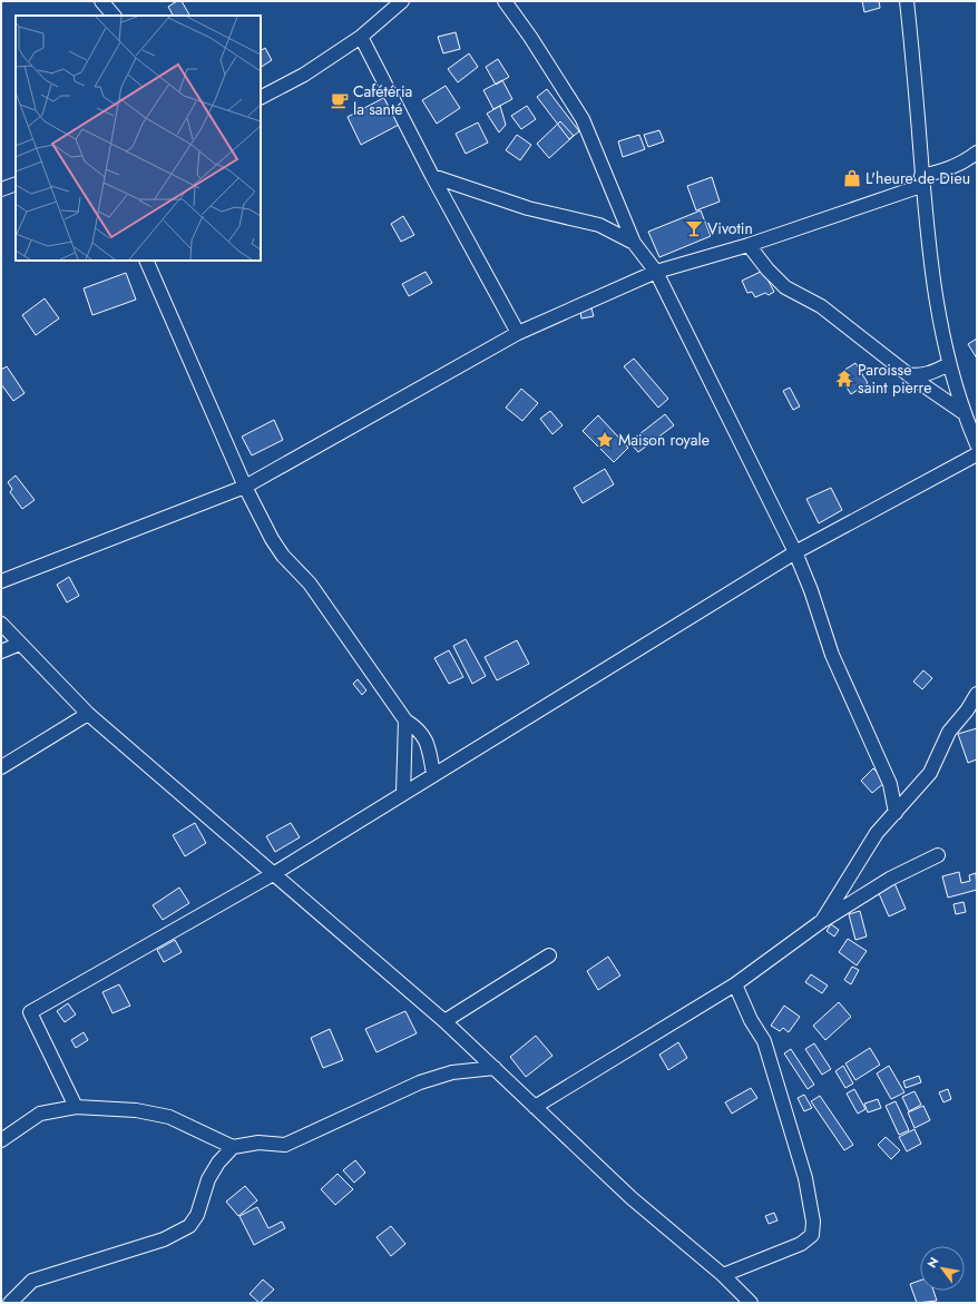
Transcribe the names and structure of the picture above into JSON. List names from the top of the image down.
{
  "places": {
    "cafe": ["Cafétéria la santé"],
    "shop": ["L'heure de Dieu"],
    "bar": ["Vivotin"],
    "temple": ["Paroisse saint pierre"],
    "place": ["Maison royale"]
  },
  "north": "top left"
}
